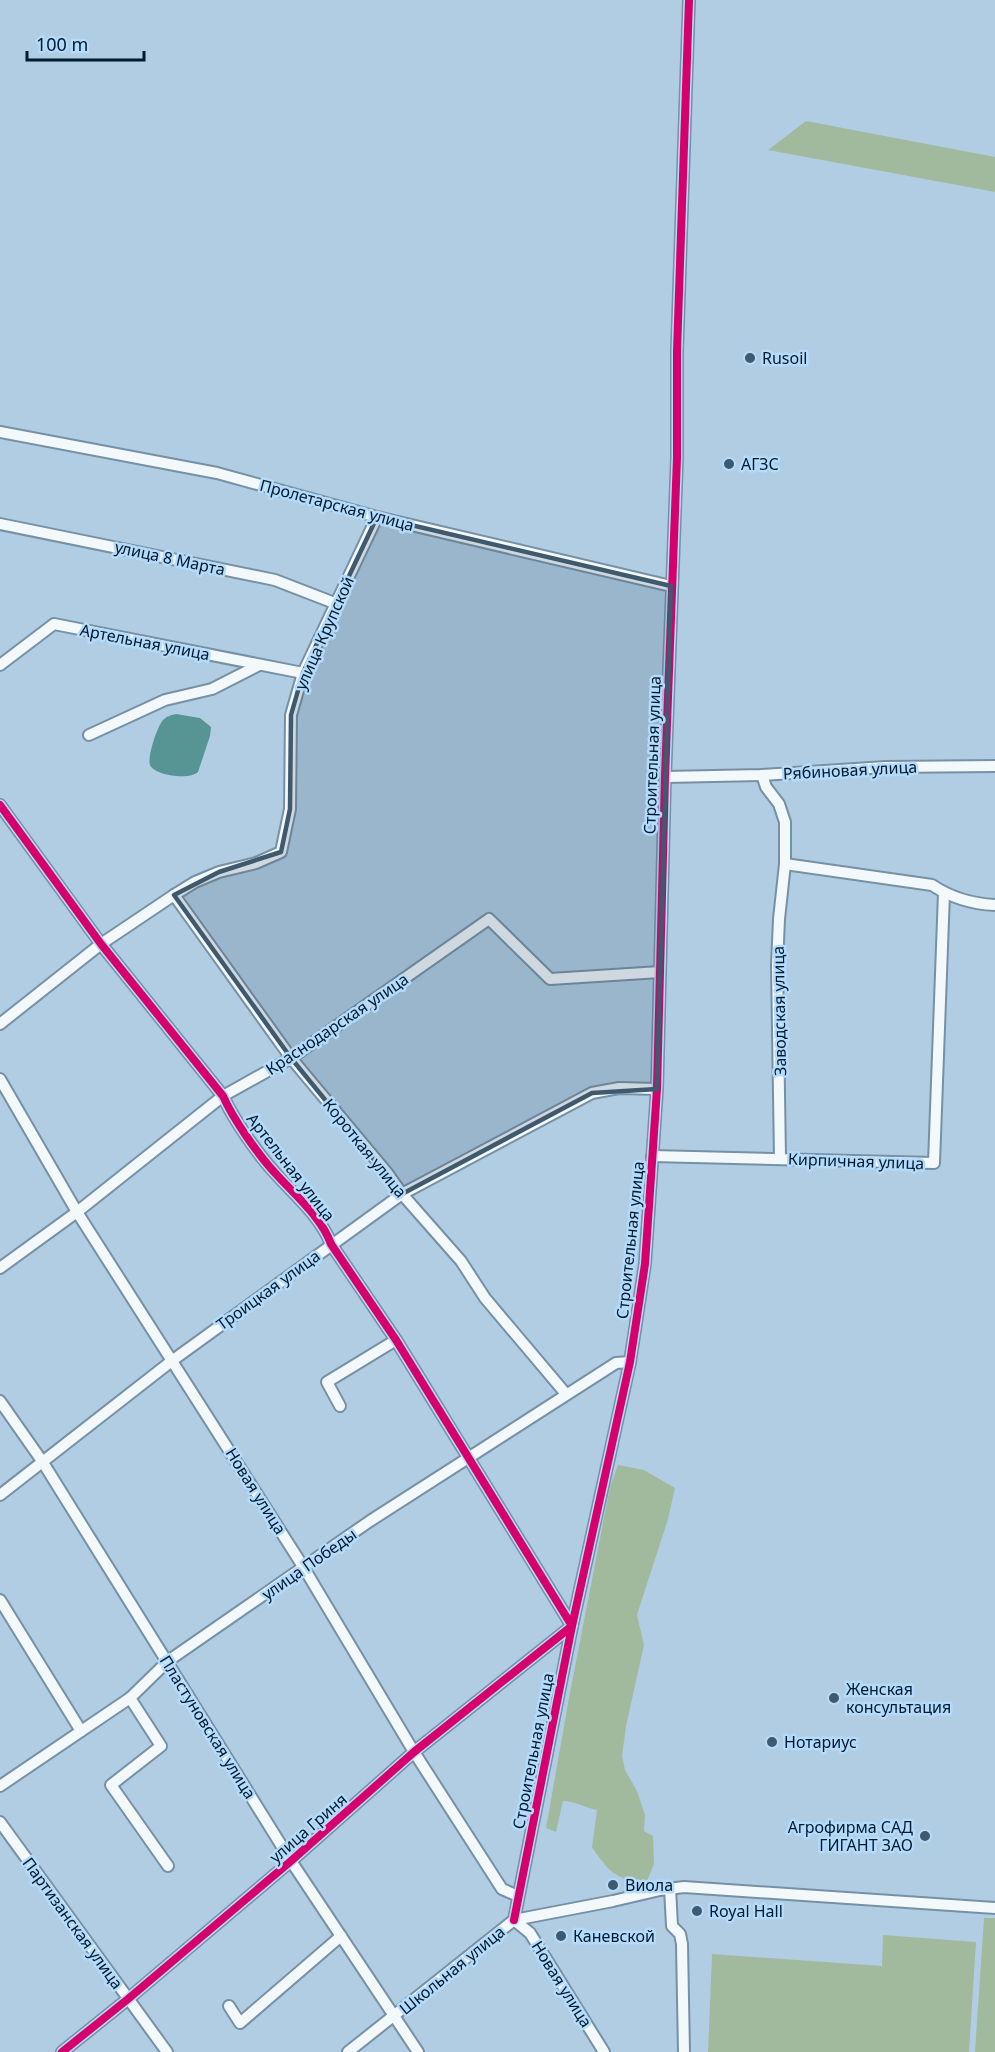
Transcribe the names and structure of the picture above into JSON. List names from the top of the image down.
{
  "streets": {
    "street": [
      "Пролетарская улица",
      "улица 8 Марта",
      "улица Крупской",
      "Артельная улица",
      "Строительная улица",
      "Рябиновая улица",
      "Заводская улица",
      "Краснодарская улица",
      "Короткая улица",
      "Кирпичная улица",
      "Троицкая улица",
      "Новая улица",
      "улица Победы",
      "Пластуновская улица",
      "улица Гриня",
      "Партизанская улица",
      "Школьная улица"
    ]
  },
  "crossings": [
    ["Пролетарская улица", "улица Крупской"],
    ["Пролетарская улица", "Строительная улица"],
    ["улица 8 Марта", "улица Крупской"],
    ["улица Крупской", "Артельная улица"],
    ["улица Крупской", "Короткая улица"],
    ["Артельная улица", "Строительная улица"],
    ["Артельная улица", "Краснодарская улица"],
    ["Артельная улица", "Троицкая улица"],
    ["Артельная улица", "улица Победы"],
    ["Артельная улица", "улица Гриня"],
    ["Строительная улица", "Рябиновая улица"],
    ["Строительная улица", "Краснодарская улица"],
    ["Строительная улица", "Кирпичная улица"],
    ["Строительная улица", "Троицкая улица"],
    ["Строительная улица", "Новая улица"],
    ["Строительная улица", "улица Победы"],
    ["Строительная улица", "улица Гриня"],
    ["Строительная улица", "Школьная улица"],
    ["Рябиновая улица", "Заводская улица"],
    ["Заводская улица", "Кирпичная улица"],
    ["Краснодарская улица", "Короткая улица"],
    ["Краснодарская улица", "Новая улица"],
    ["Короткая улица", "Троицкая улица"],
    ["Короткая улица", "улица Победы"],
    ["Троицкая улица", "Новая улица"],
    ["Троицкая улица", "Пластуновская улица"],
    ["Новая улица", "улица Победы"],
    ["Новая улица", "улица Гриня"],
    ["Новая улица", "Школьная улица"],
    ["улица Победы", "Пластуновская улица"],
    ["Пластуновская улица", "улица Гриня"],
    ["Пластуновская улица", "Школьная улица"],
    ["улица Гриня", "Партизанская улица"]
  ],
  "places": [
    "Rusoil",
    "АГЗС",
    "Женская консультация",
    "Нотариус",
    "Агрофирма САД ГИГАНТ ЗАО",
    "Виола",
    "Royal Hall",
    "Каневской"
  ],
  "scale_bar": "100 m"
}
